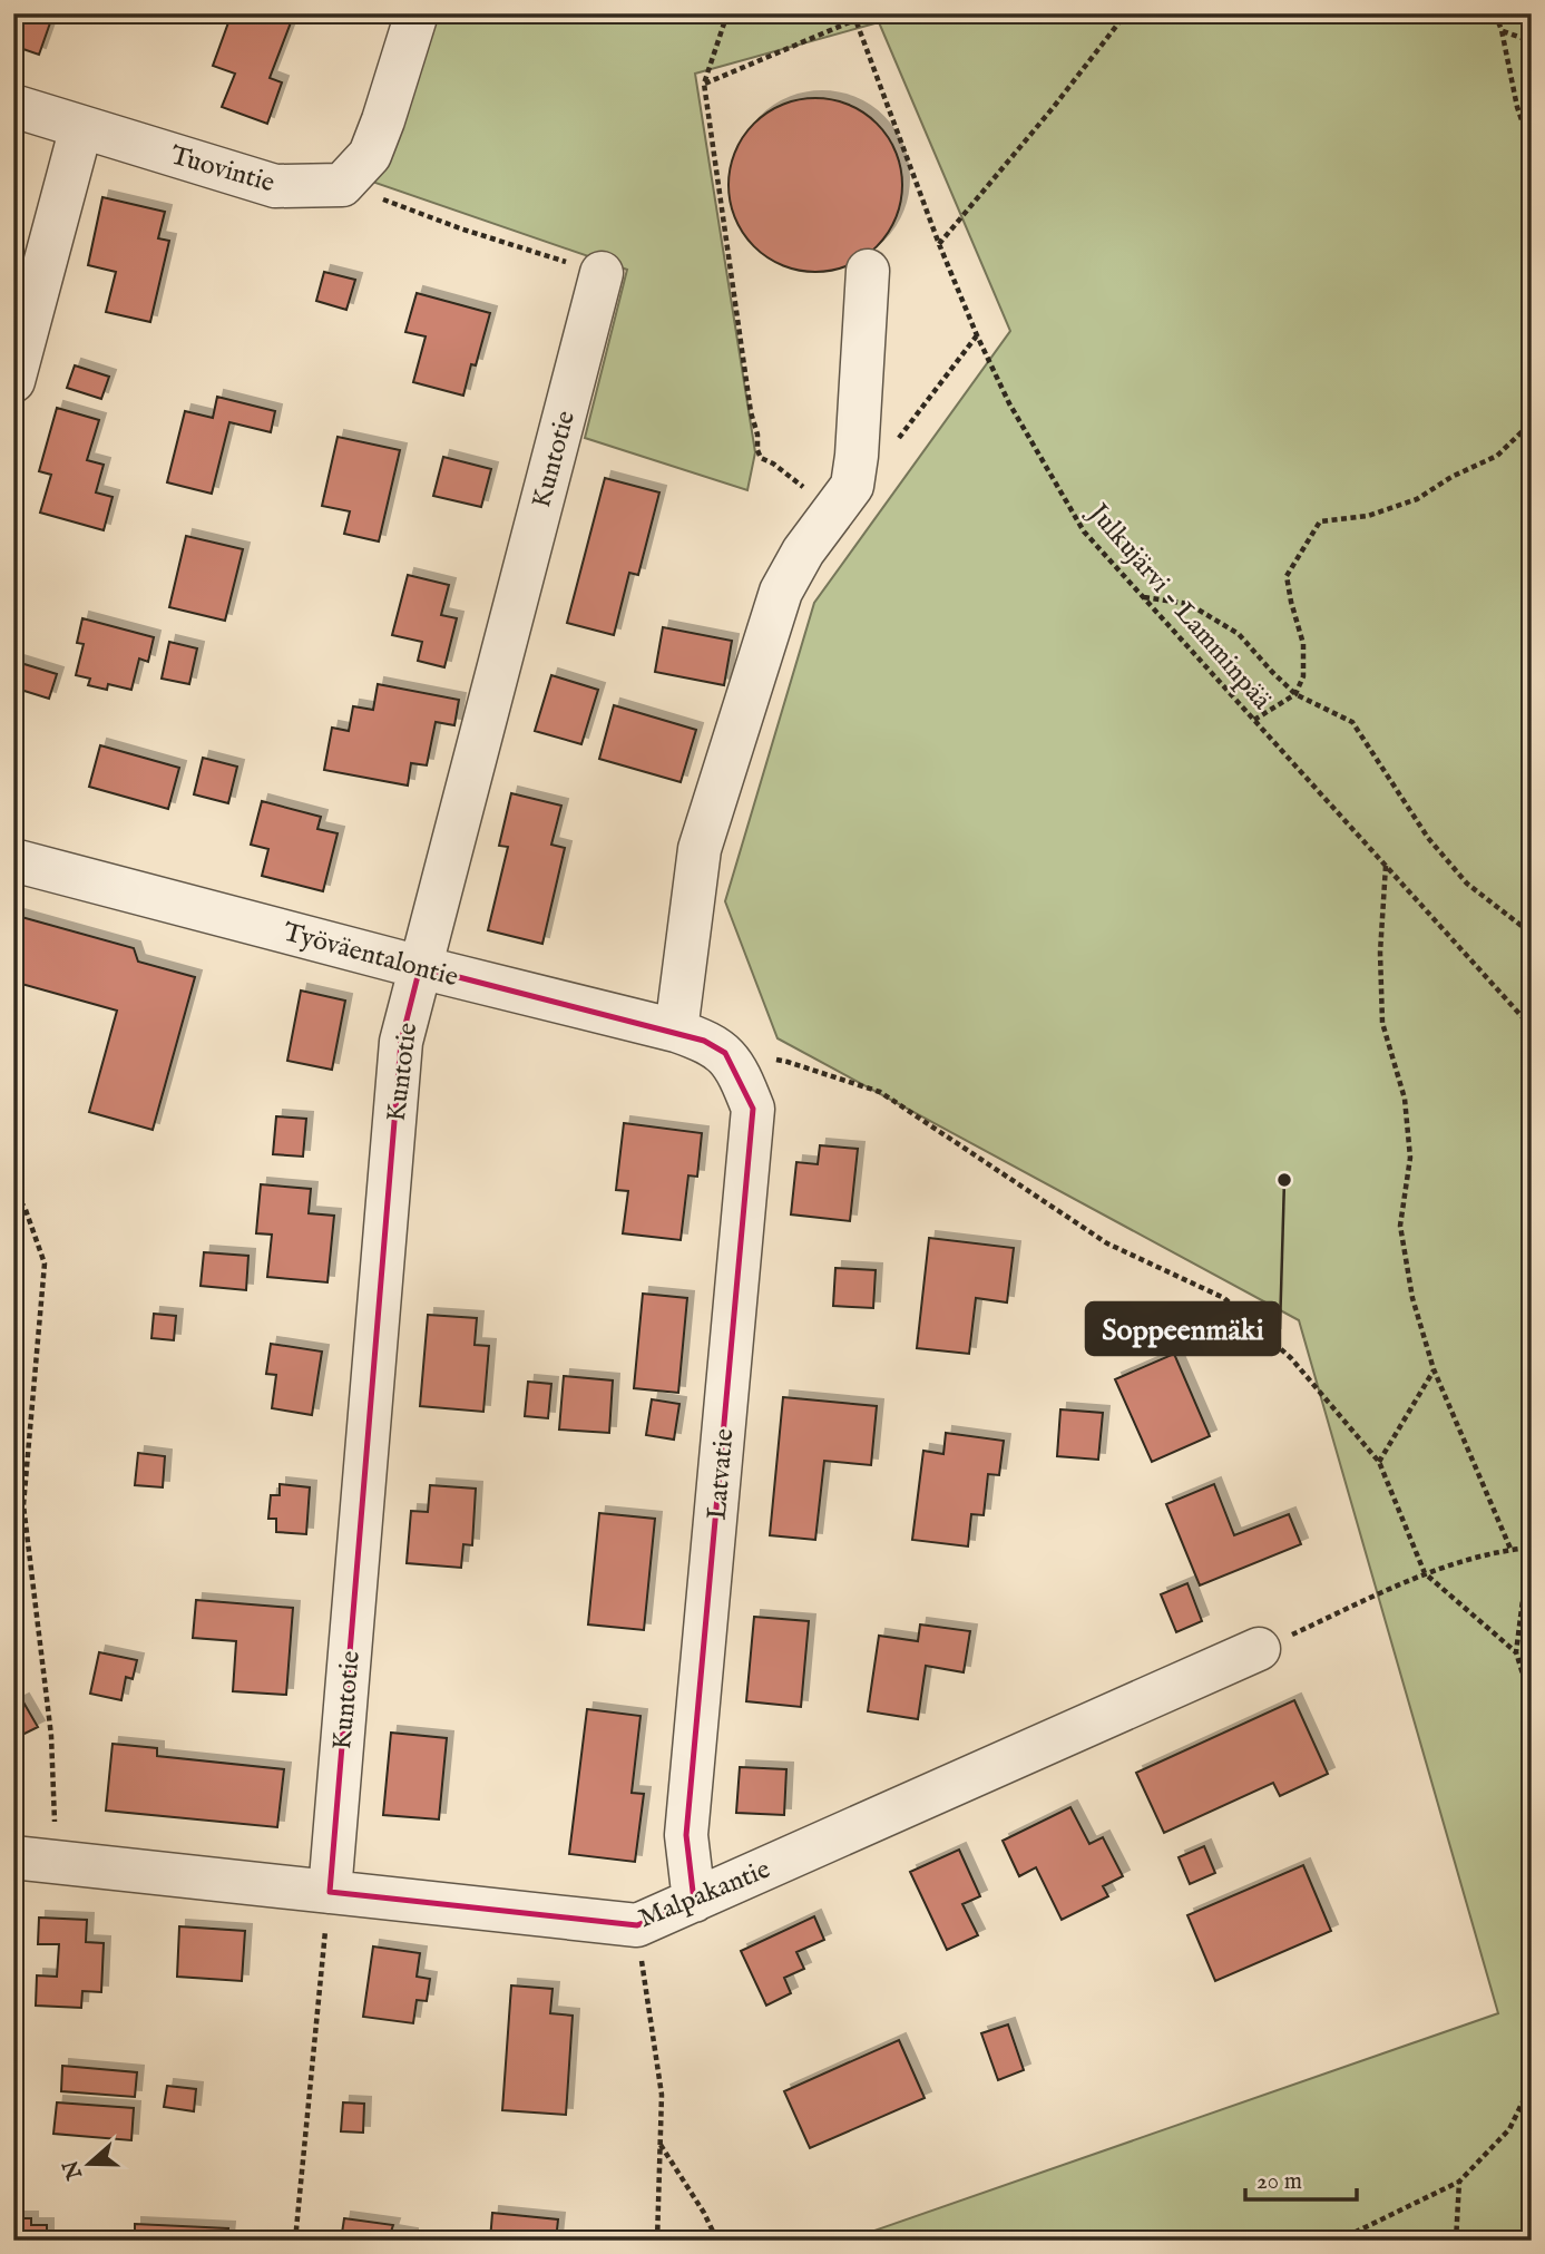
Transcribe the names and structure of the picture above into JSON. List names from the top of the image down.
{
  "streets": {
    "street": [
      "Tuovintie",
      "Kuntotie",
      "Työväentalontie",
      "Latvatie",
      "Malpakantie"
    ],
    "path": ["Julkujärvi - Lamminpää"]
  },
  "crossings": [
    ["Kuntotie", "Työväentalontie"],
    ["Kuntotie", "Malpakantie"],
    ["Työväentalontie", "Latvatie"],
    ["Latvatie", "Malpakantie"]
  ],
  "places": ["Soppeenmäki"],
  "scale_bar": "20 m",
  "north": "left"
}
